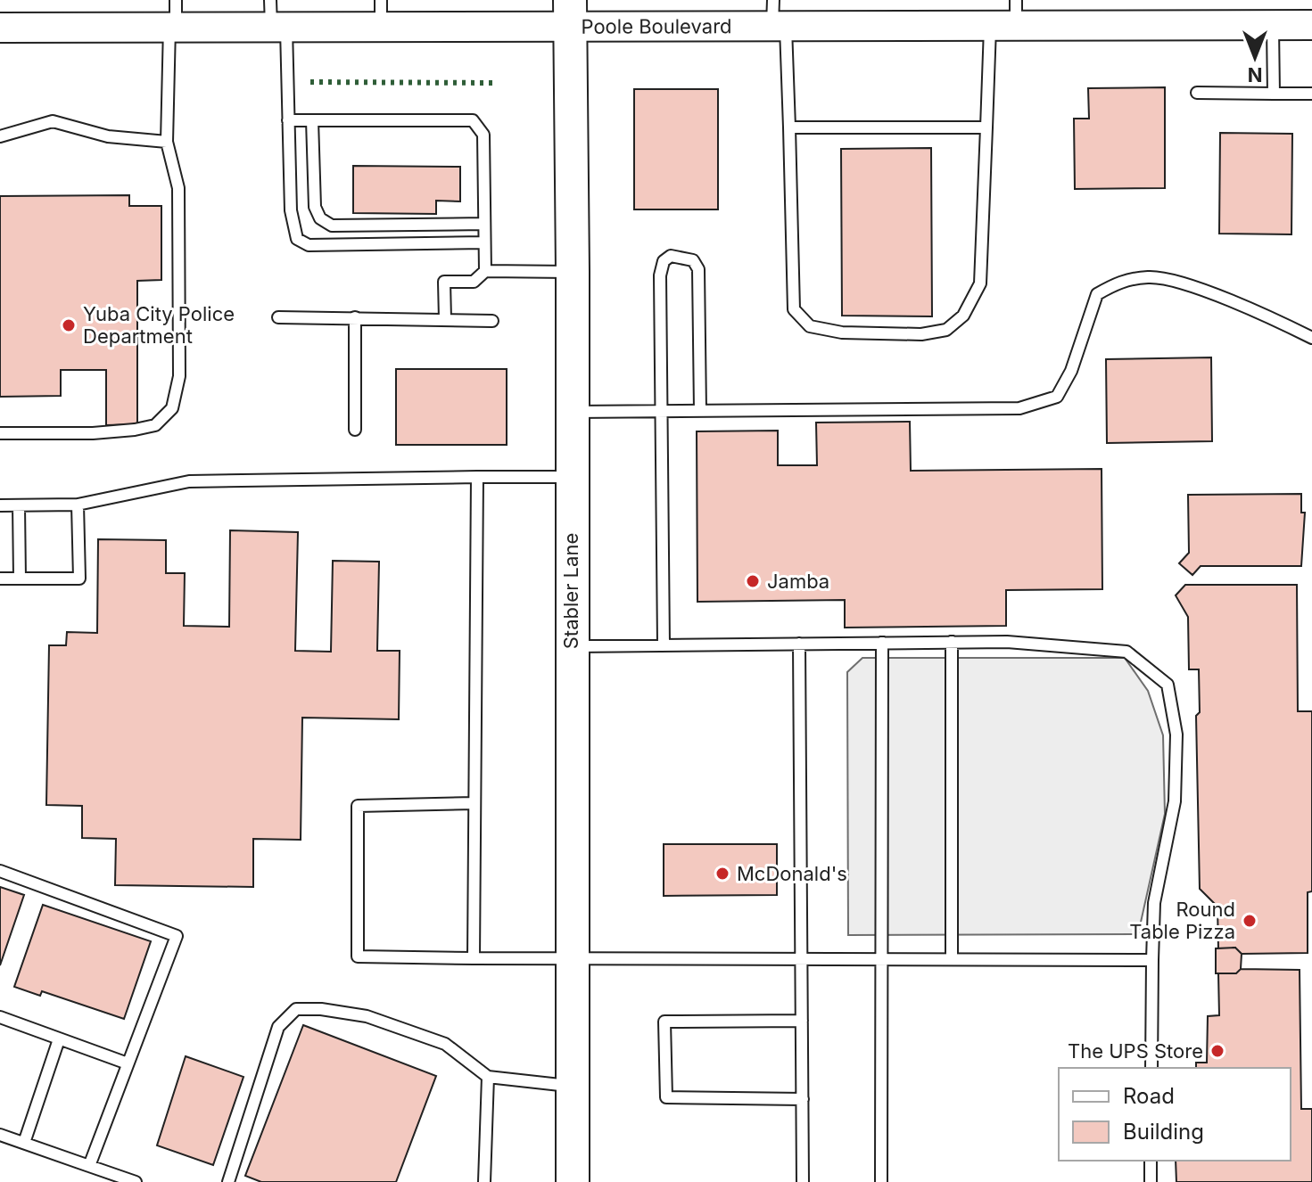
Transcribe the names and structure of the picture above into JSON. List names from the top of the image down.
{
  "streets": {
    "main road": ["Stabler Lane"],
    "street": ["Poole Boulevard"]
  },
  "crossings": [
    ["Poole Boulevard", "Stabler Lane"]
  ],
  "places": [
    "Yuba City Police Department",
    "Jamba",
    "McDonald's",
    "Round Table Pizza",
    "The UPS Store"
  ],
  "legend": ["Road", "Building"],
  "north": "bottom"
}
